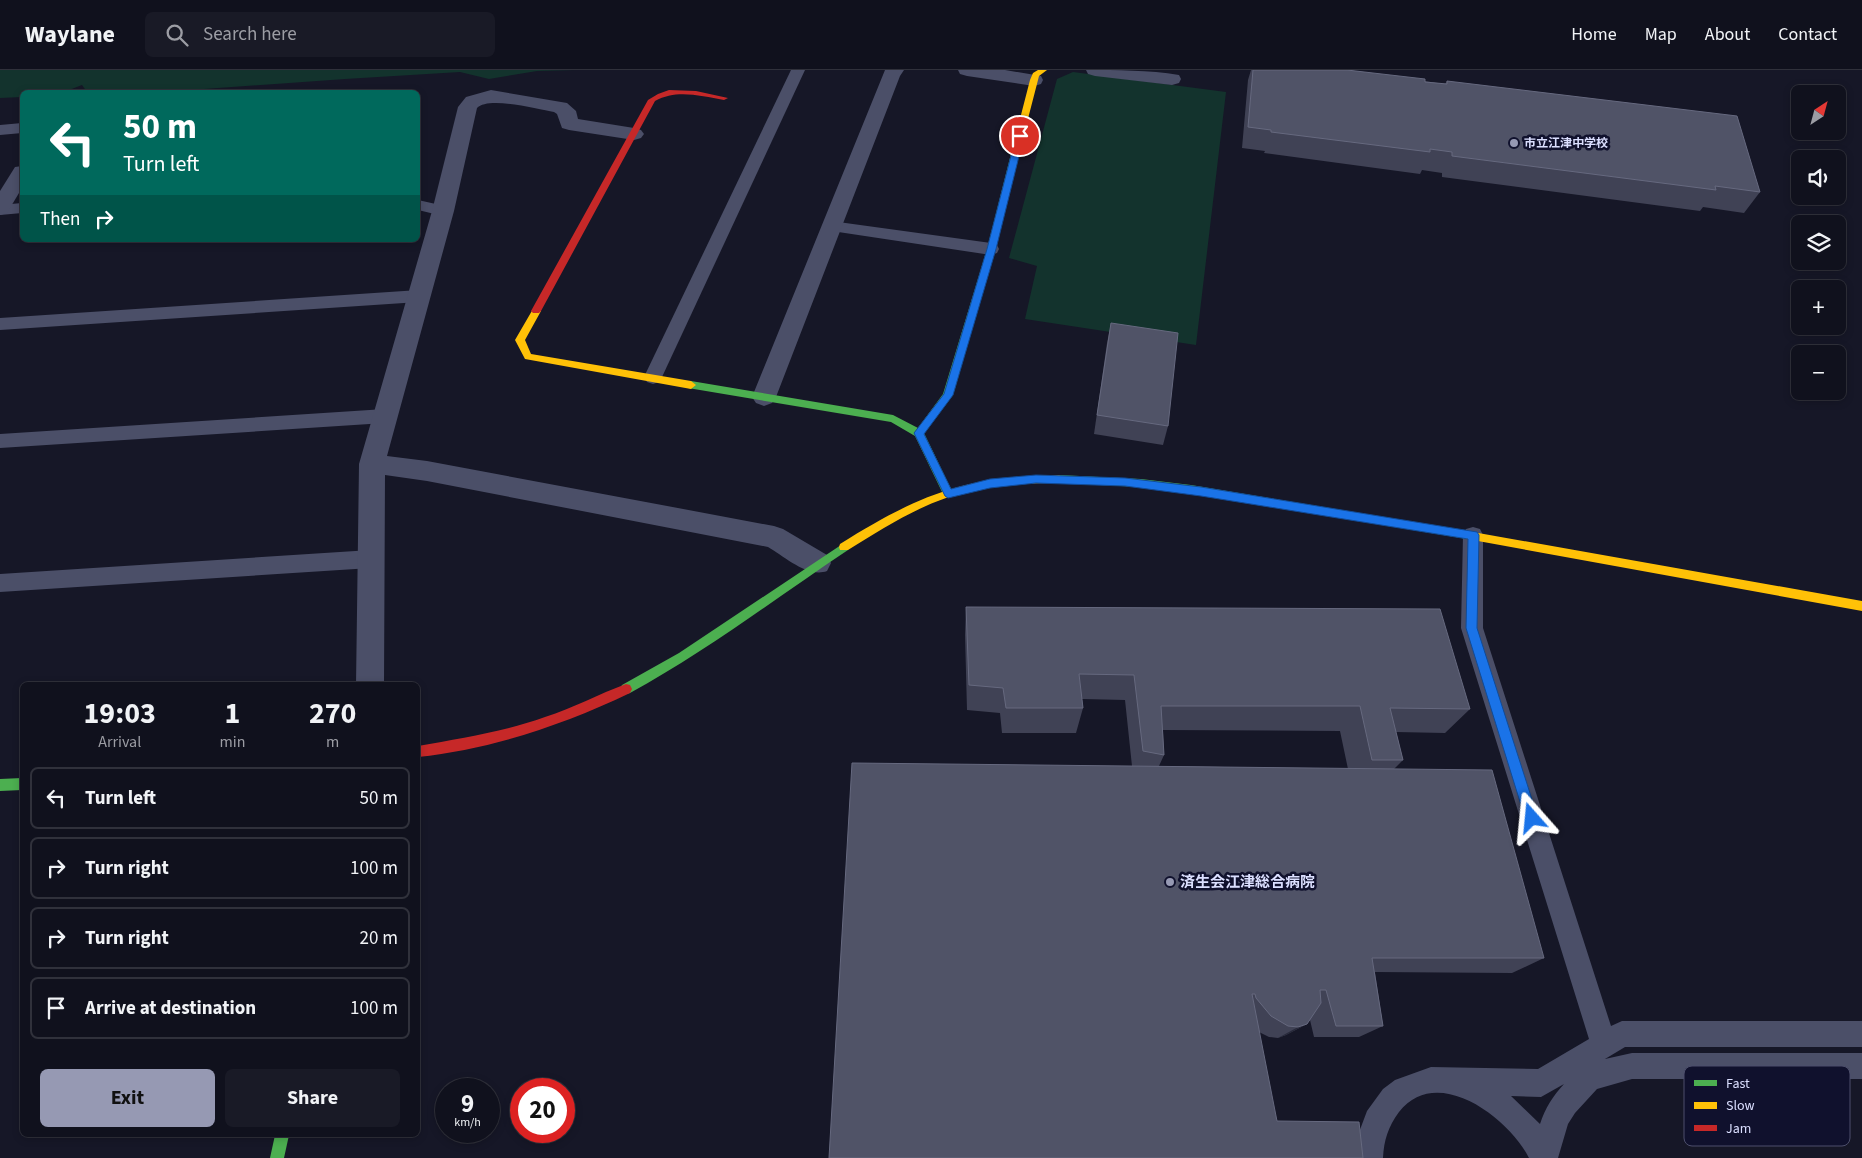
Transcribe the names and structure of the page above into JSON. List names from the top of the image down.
{
  "places": ["市立江津中学校", "済生会江津総合病院"],
  "legend": ["Fast", "Slow", "Jam"],
  "north": "top right",
  "page": {
    "header": "Waylane",
    "search": "Search here",
    "nav": [
      "Home",
      "Map",
      "About",
      "Contact"
    ],
    "map_buttons": ["+", "−"],
    "turn": ["50 m", "Turn left"],
    "then": "Then",
    "eta": [
      "19:03",
      "Arrival",
      "1",
      "min",
      "270",
      "m"
    ],
    "list": [
      {
        "name": "Turn left",
        "value": "50 m"
      },
      {
        "name": "Turn right",
        "value": "100 m"
      },
      {
        "name": "Turn right",
        "value": "20 m"
      },
      {
        "name": "Arrive at destination",
        "value": "100 m"
      }
    ],
    "buttons": ["Exit", "Share"],
    "speed": "9 km/h",
    "limit": "20"
  }
}
